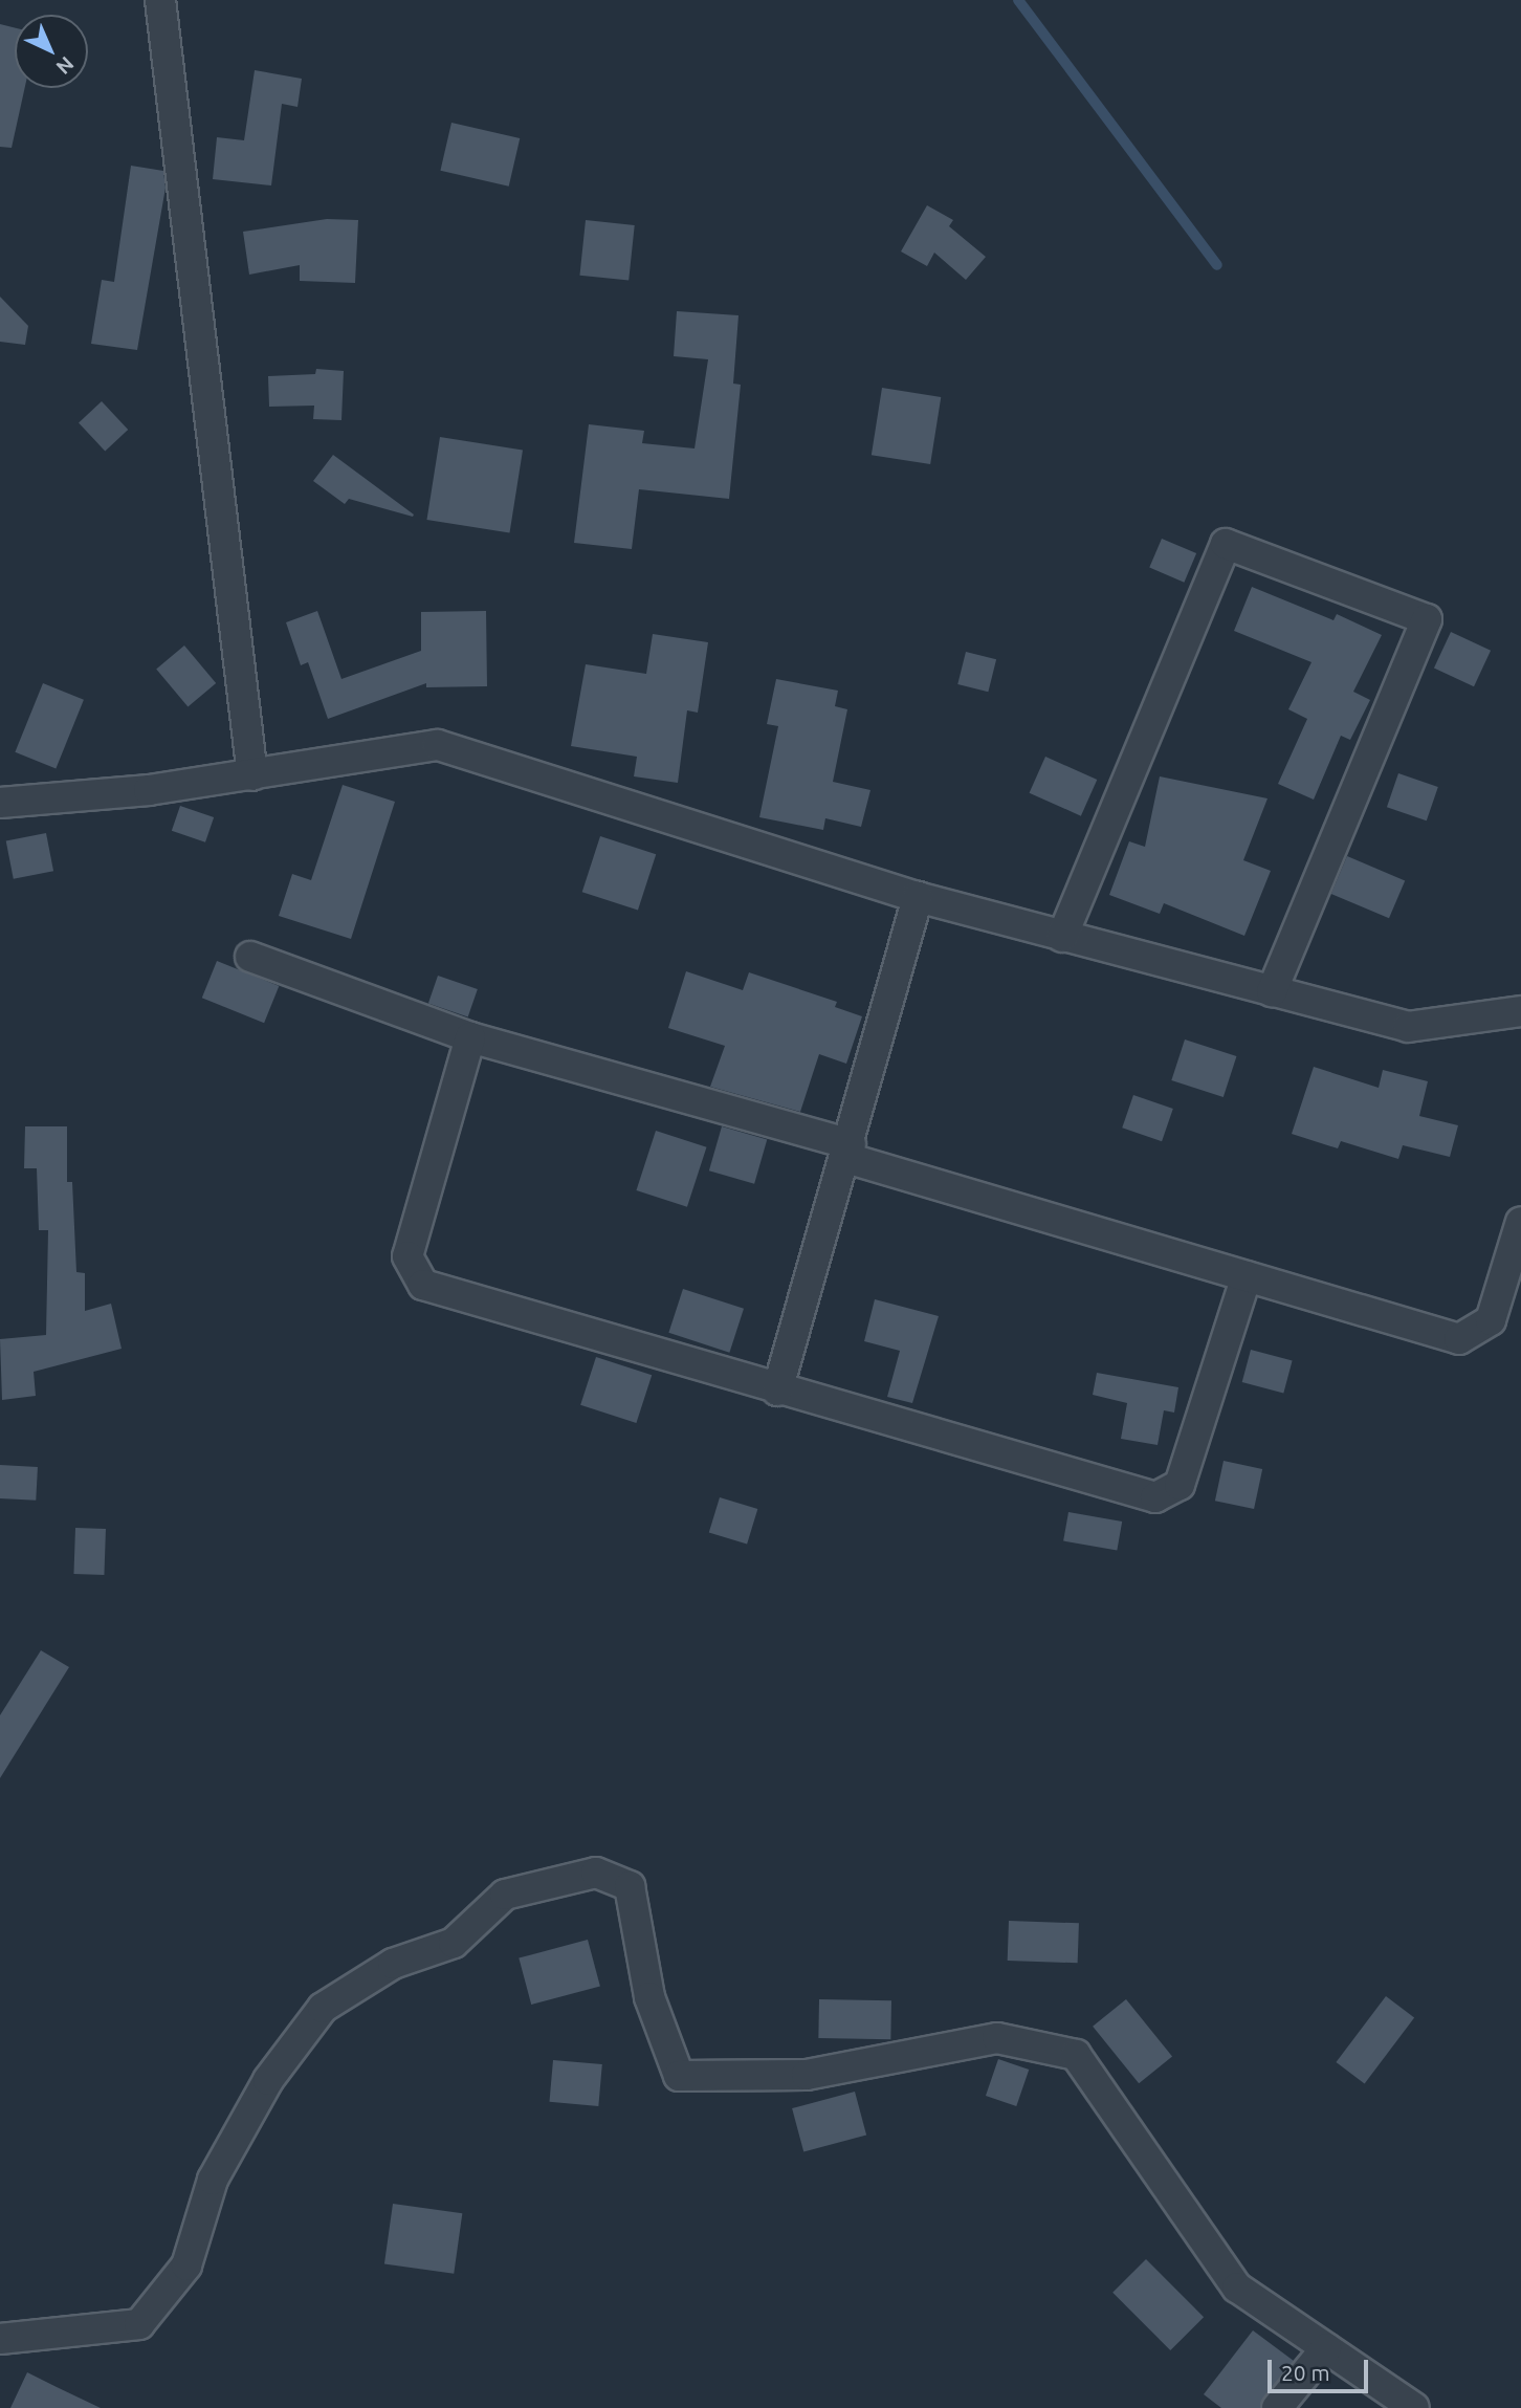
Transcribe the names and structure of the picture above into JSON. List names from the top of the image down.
{
  "scale_bar": "20 m",
  "north": "bottom right"
}
